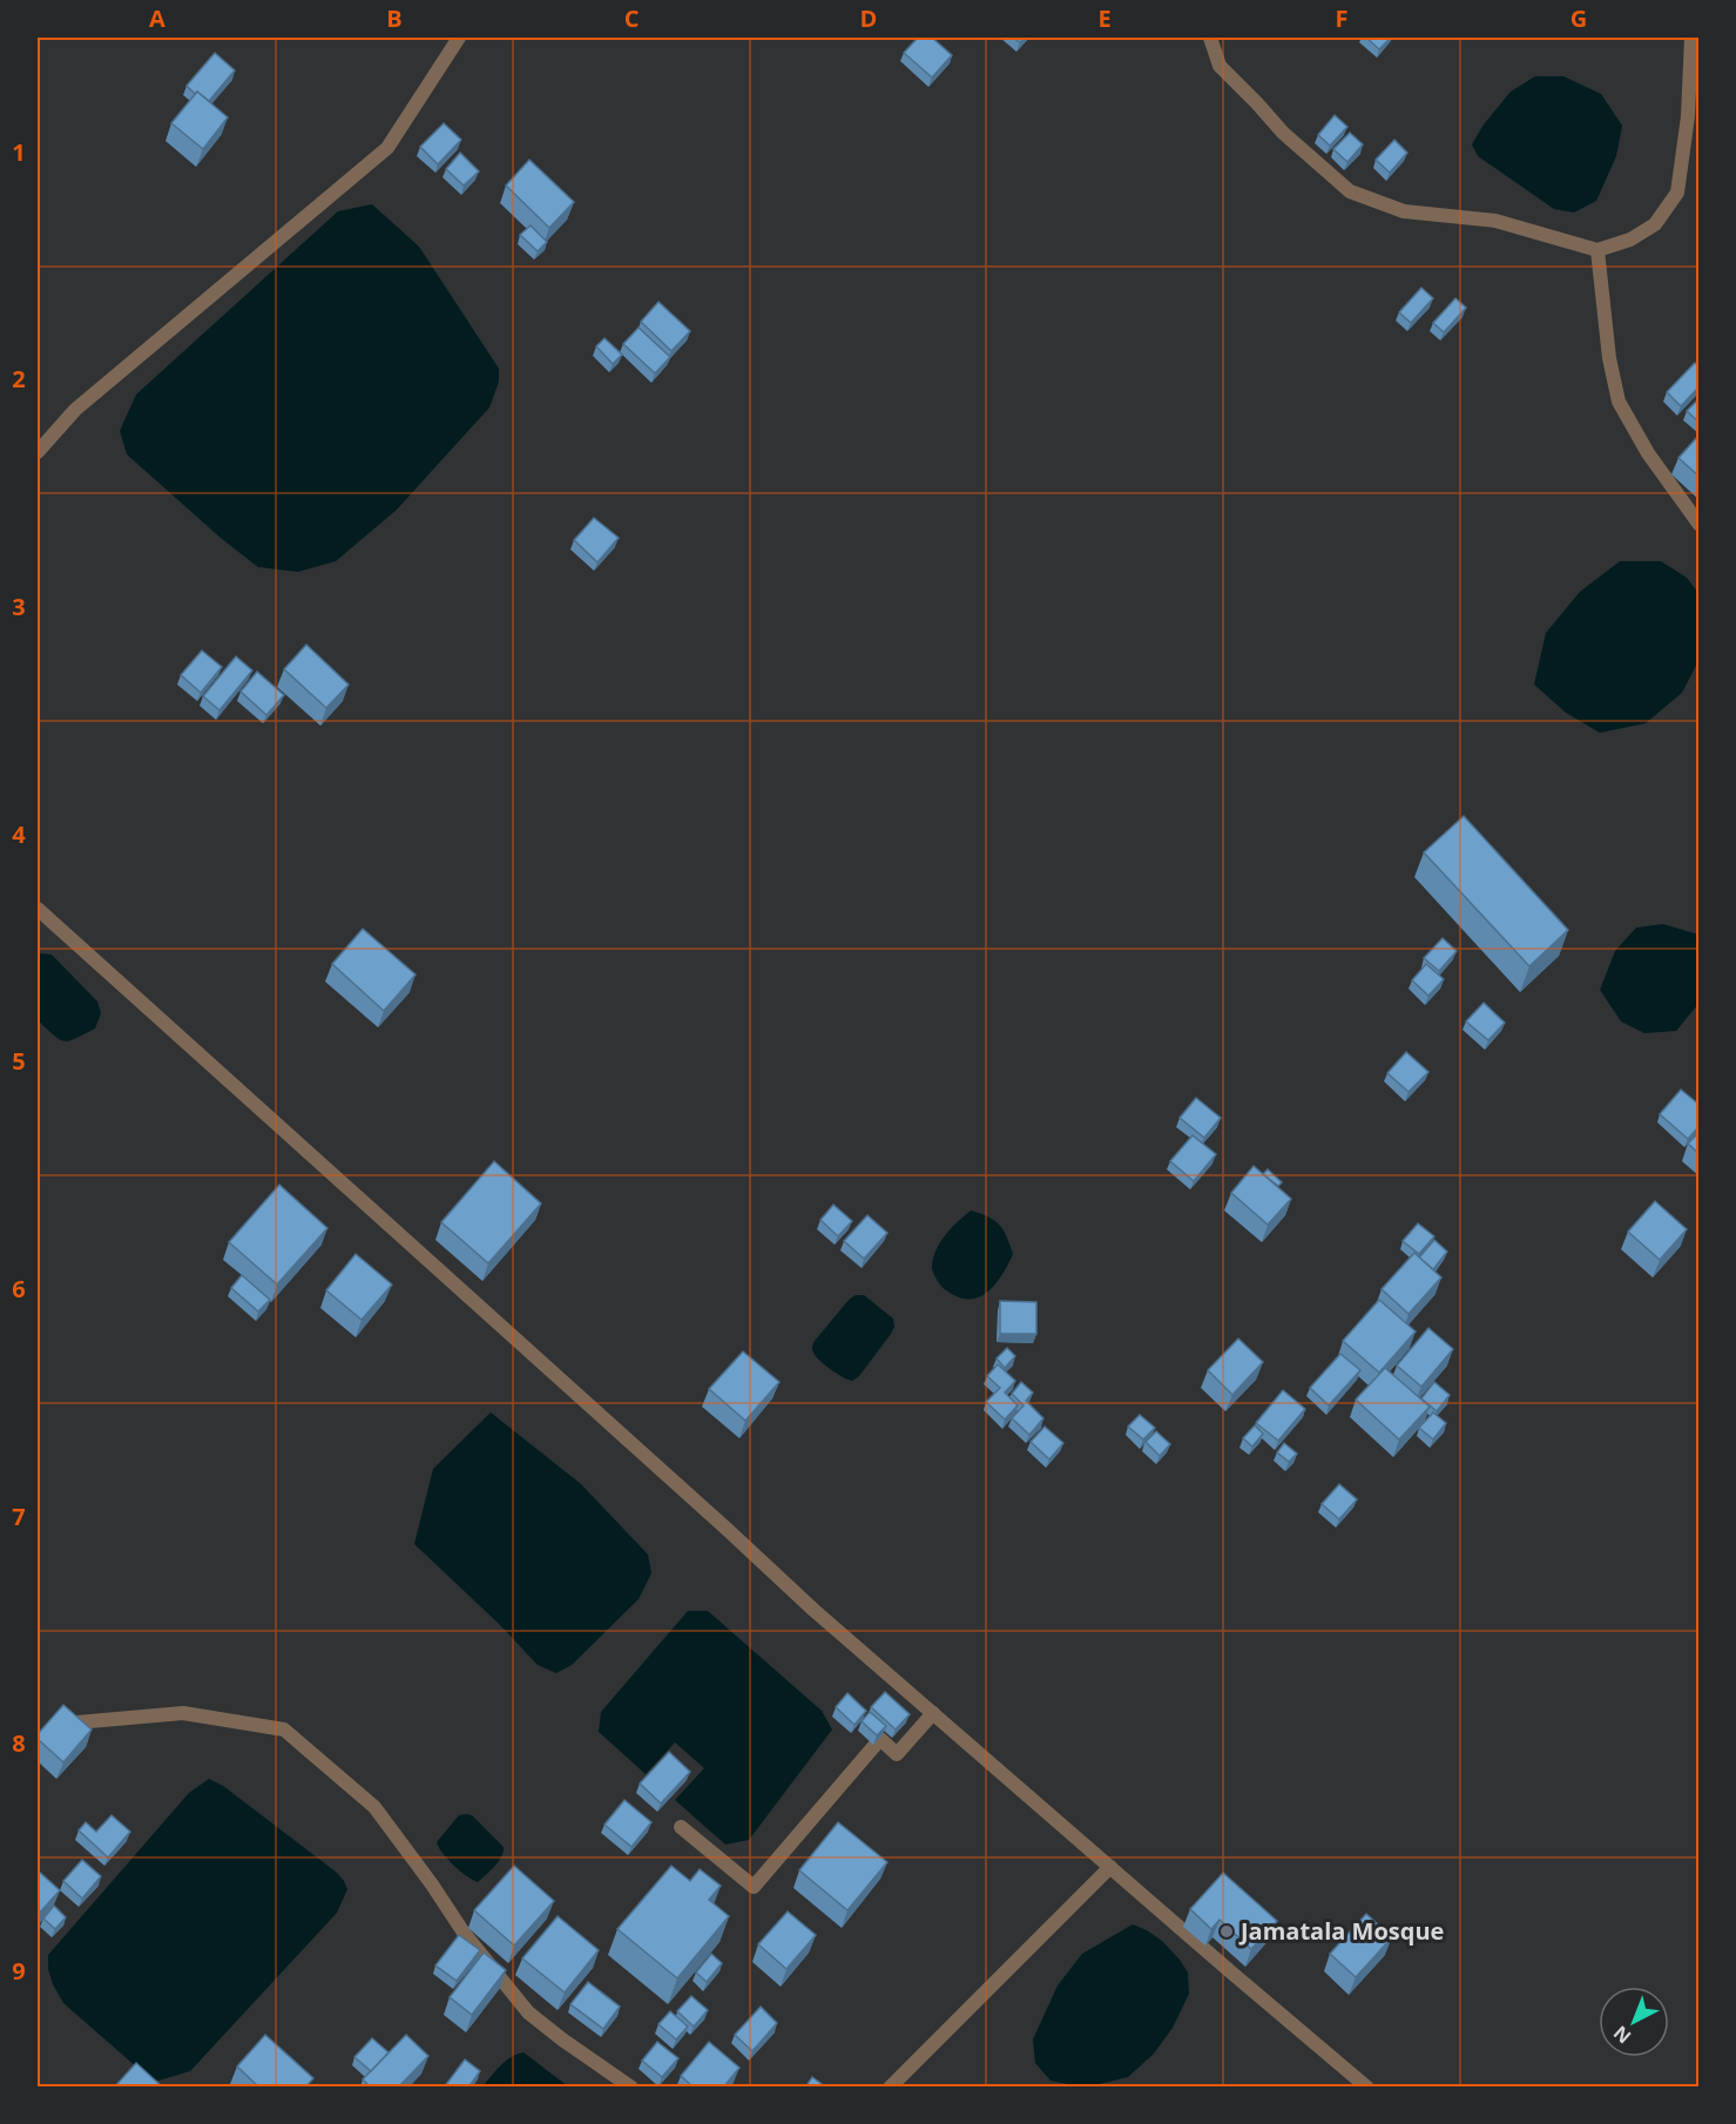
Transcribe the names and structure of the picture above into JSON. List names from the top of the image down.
{
  "places": ["Jamatala Mosque"],
  "north": "bottom left",
  "grid": {
    "columns": [
      "A",
      "B",
      "C",
      "D",
      "E",
      "F",
      "G"
    ],
    "rows": [
      "1",
      "2",
      "3",
      "4",
      "5",
      "6",
      "7",
      "8",
      "9"
    ]
  }
}
